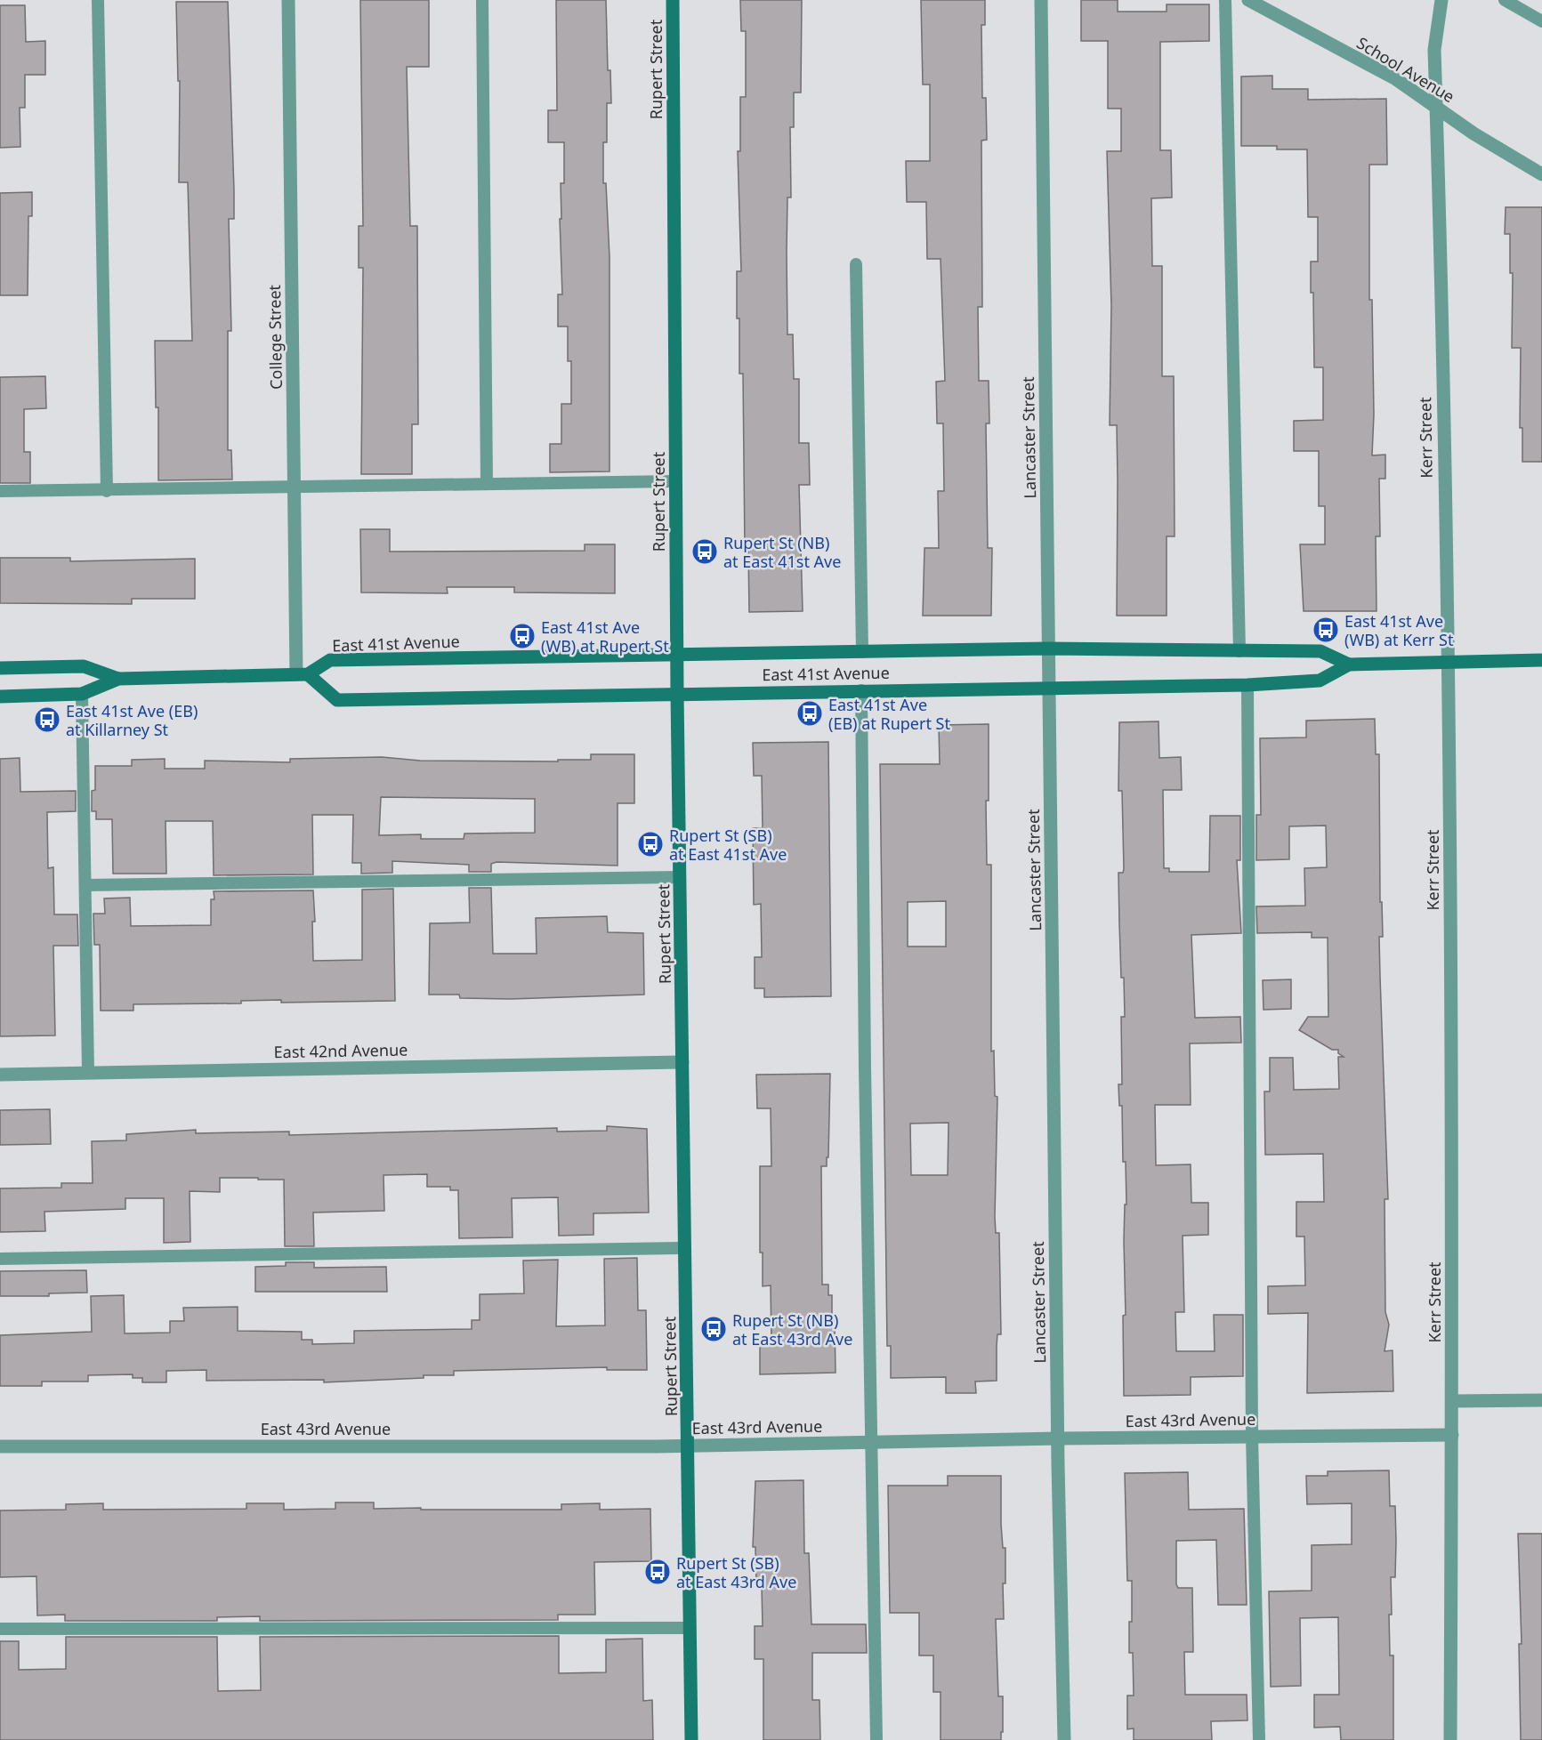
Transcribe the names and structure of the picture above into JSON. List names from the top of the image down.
{
  "streets": {
    "main road": ["Rupert Street", "East 41st Avenue"],
    "street": [
      "School Avenue",
      "College Street",
      "Lancaster Street",
      "Kerr Street",
      "East 42nd Avenue",
      "East 43rd Avenue"
    ]
  },
  "crossings": [
    ["Rupert Street", "East 41st Avenue"],
    ["Rupert Street", "East 42nd Avenue"],
    ["Rupert Street", "East 43rd Avenue"],
    ["School Avenue", "Kerr Street"],
    ["College Street", "East 41st Avenue"],
    ["Lancaster Street", "East 41st Avenue"],
    ["Lancaster Street", "East 43rd Avenue"],
    ["Kerr Street", "East 41st Avenue"],
    ["Kerr Street", "East 43rd Avenue"]
  ],
  "places": {
    "bus stop": [
      "Rupert St (NB) at East 41st Ave",
      "East 41st Ave (WB) at Kerr St",
      "East 41st Ave (WB) at Rupert St",
      "East 41st Ave (EB) at Rupert St",
      "East 41st Ave (EB) at Killarney St",
      "Rupert St (SB) at East 41st Ave",
      "Rupert St (NB) at East 43rd Ave",
      "Rupert St (SB) at East 43rd Ave"
    ]
  }
}
